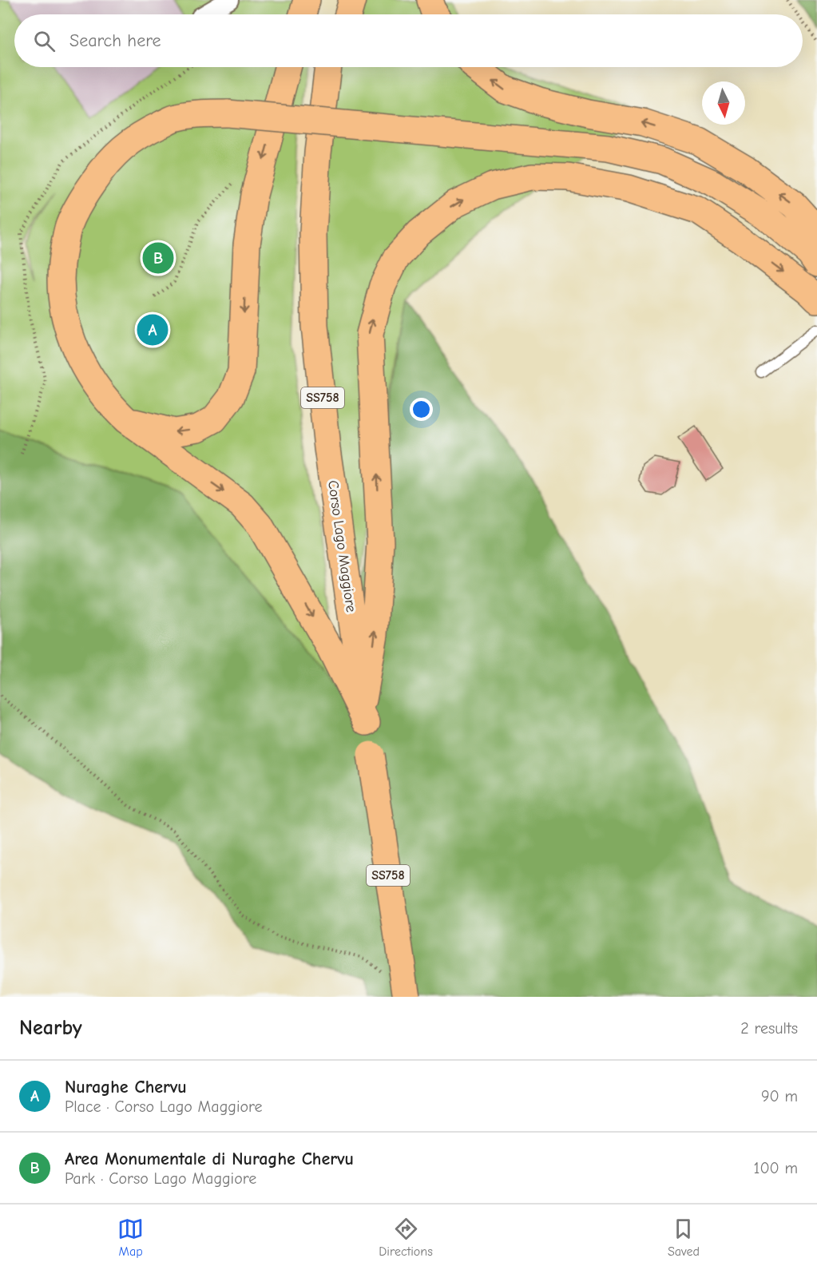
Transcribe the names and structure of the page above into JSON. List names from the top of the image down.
{
  "streets": {
    "highway": ["SS758", "Corso Lago Maggiore"]
  },
  "north": "bottom",
  "page": {
    "search": "Search here",
    "pins": ["B", "A"],
    "heading": ["Nearby", "2 results"],
    "list": [
      {
        "mark": "A",
        "name": "Nuraghe Chervu",
        "note": "Place · Corso Lago Maggiore",
        "value": "90 m"
      },
      {
        "mark": "B",
        "name": "Area Monumentale di Nuraghe Chervu",
        "note": "Park · Corso Lago Maggiore",
        "value": "100 m"
      }
    ],
    "nav": ["Map", "Directions", "Saved"]
  }
}
